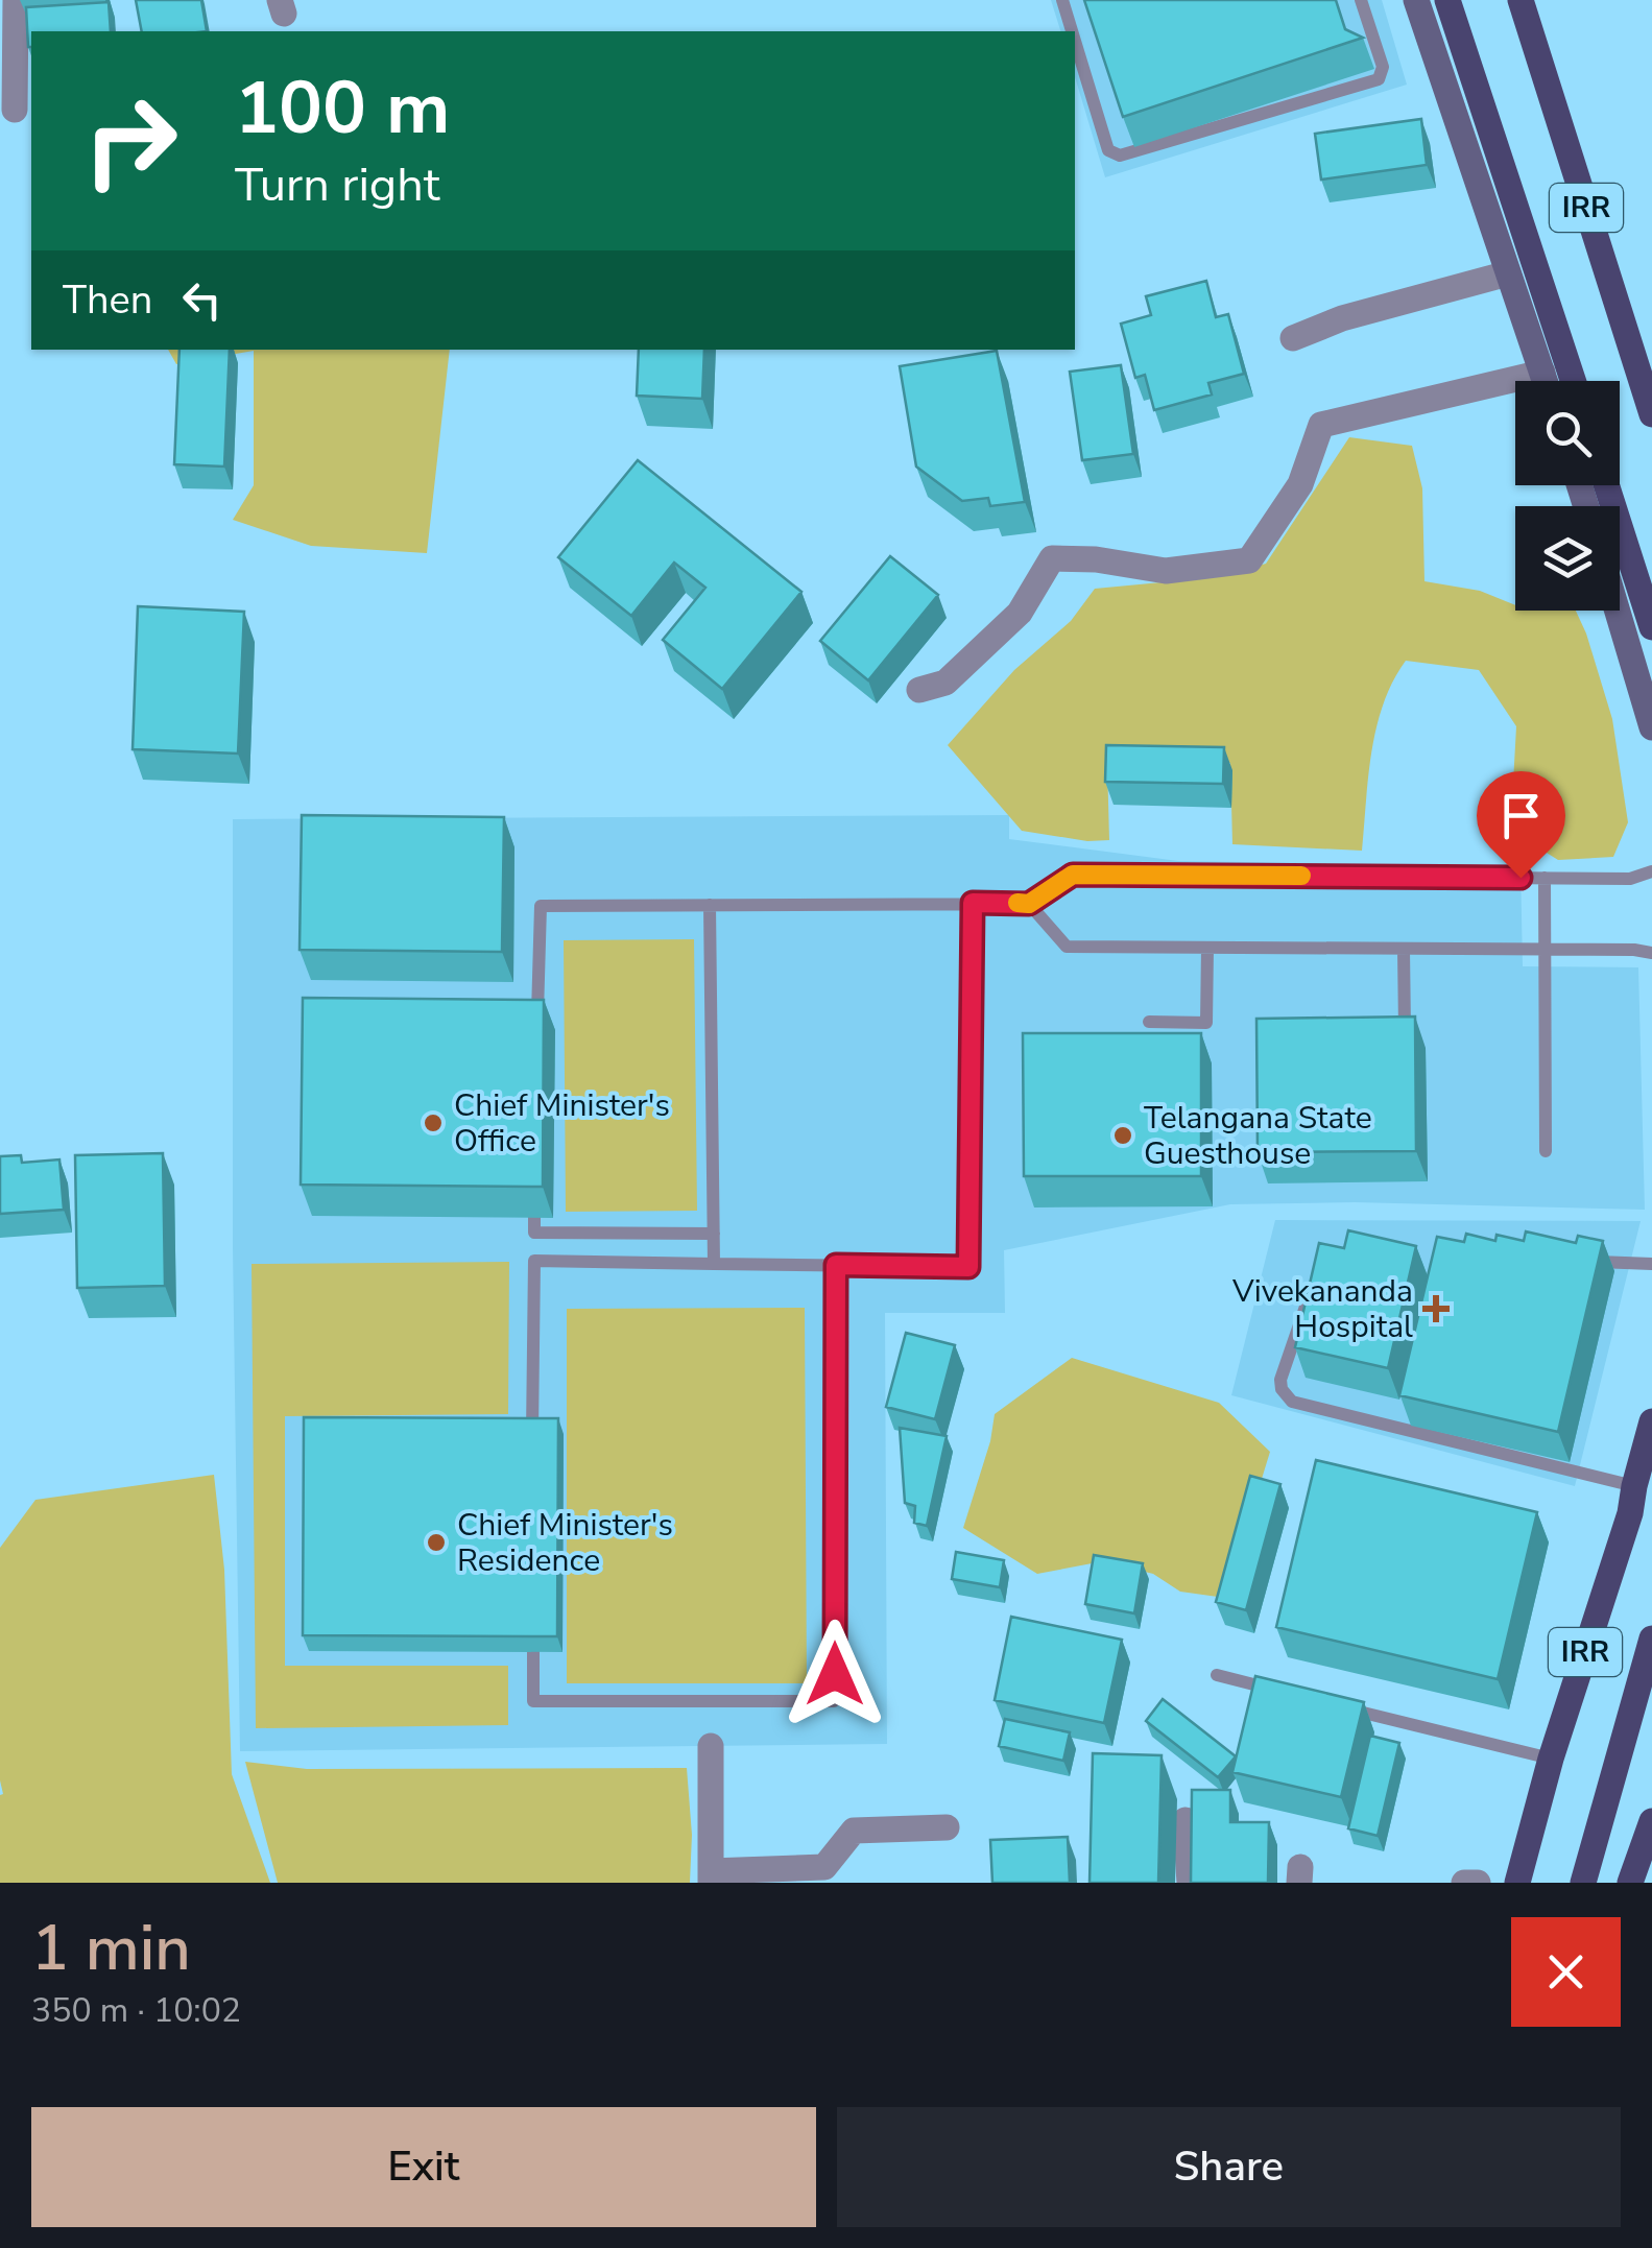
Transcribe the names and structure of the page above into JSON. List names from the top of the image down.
{
  "streets": {
    "main road": ["IRR"]
  },
  "places": {
    "other": ["Chief Minister's Office", "Telangana State Guesthouse", "Chief Minister's Residence"],
    "health": ["Vivekananda Hospital"]
  },
  "page": {
    "turn": ["100 m", "Turn right"],
    "then": "Then",
    "heading": ["1 min", "350 m · 10:02"],
    "buttons": ["Exit", "Share"]
  }
}
